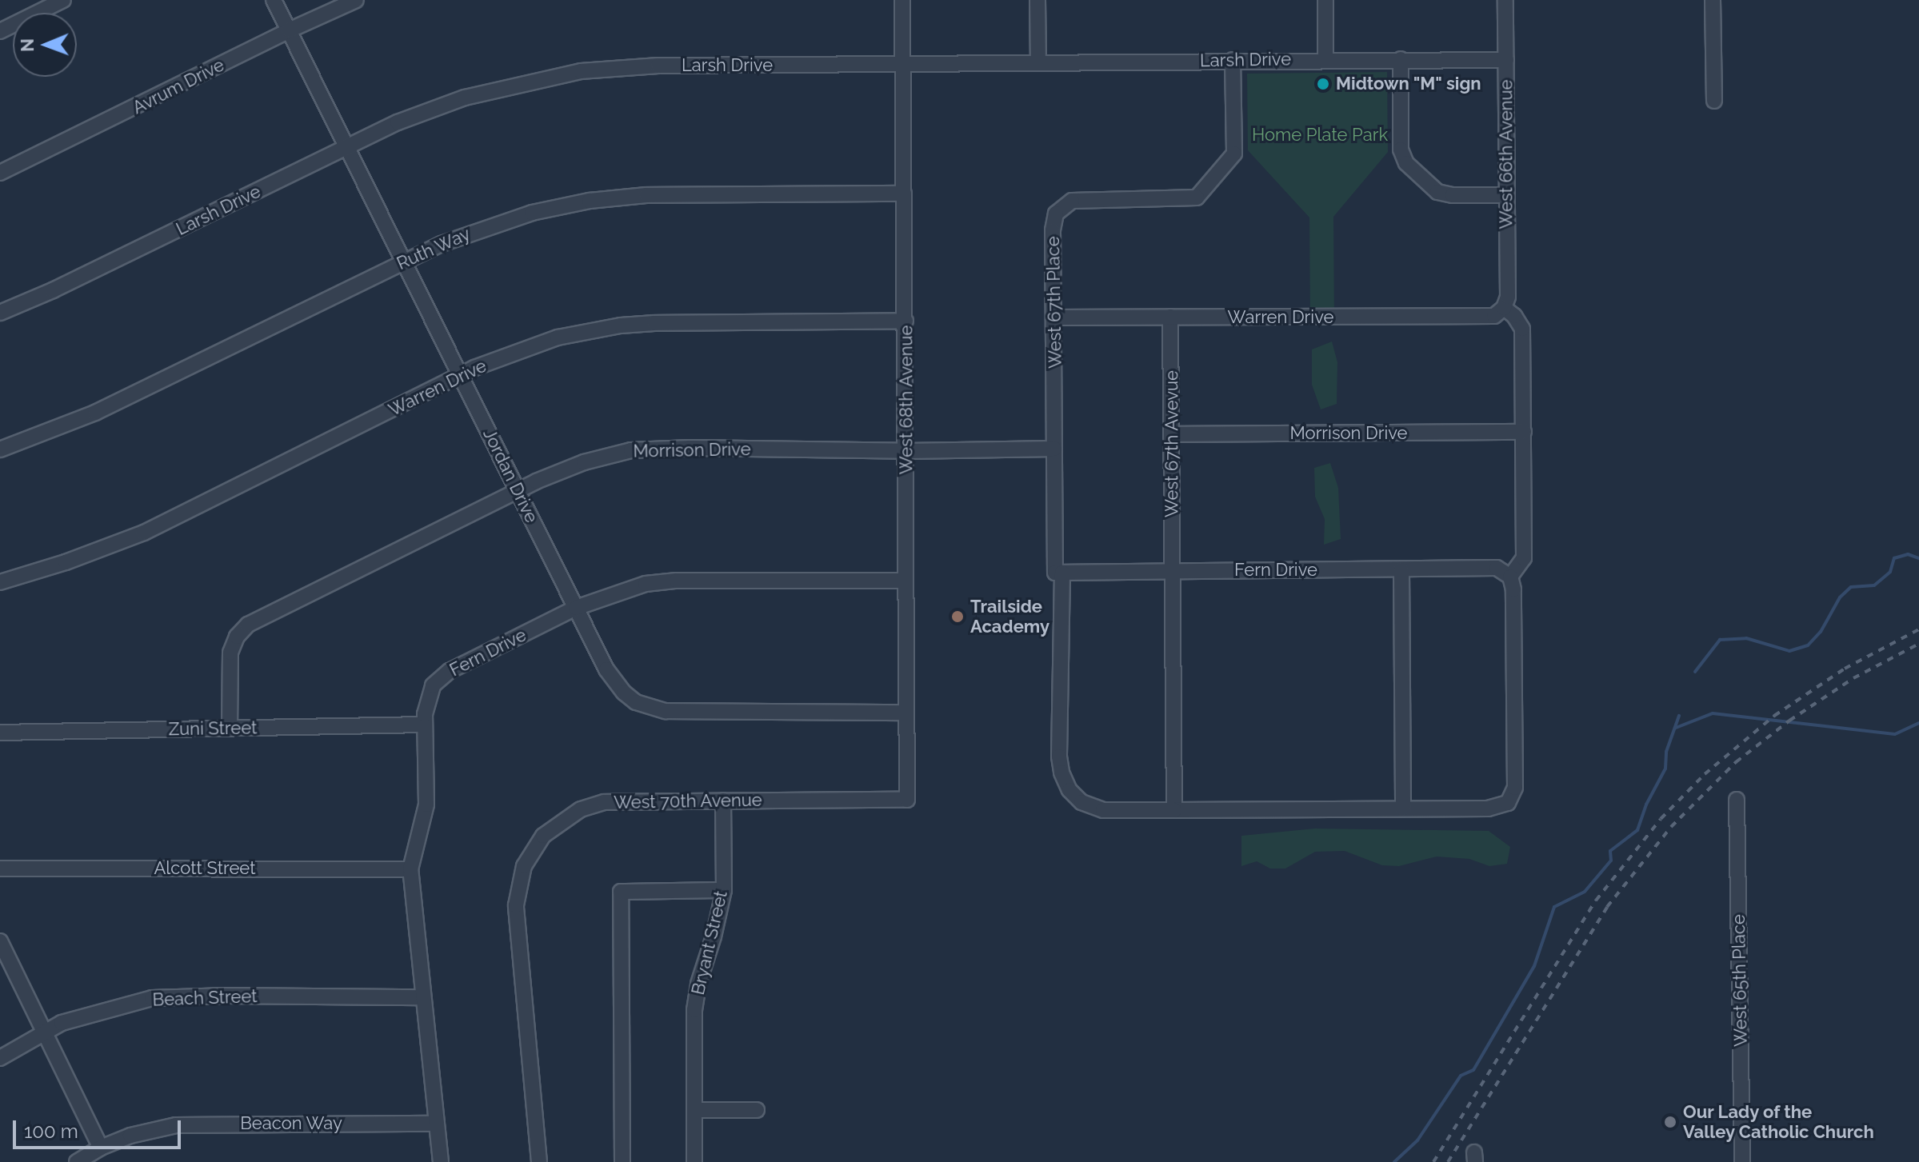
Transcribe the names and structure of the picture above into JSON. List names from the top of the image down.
{
  "streets": {
    "street": [
      "Larsh Drive",
      "Avrum Drive",
      "West 66th Avenue",
      "Ruth Way",
      "West 67th Place",
      "Warren Drive",
      "West 68th Avenue",
      "Morrison Drive",
      "West 67th Avevue",
      "Jordan Drive",
      "Fern Drive",
      "Zuni Street",
      "West 70th Avenue",
      "Alcott Street",
      "Bryant Street",
      "West 65th Place",
      "Beach Street",
      "Beacon Way"
    ]
  },
  "crossings": [
    ["Larsh Drive", "West 66th Avenue"],
    ["Larsh Drive", "West 67th Place"],
    ["Larsh Drive", "West 68th Avenue"],
    ["Larsh Drive", "Jordan Drive"],
    ["Avrum Drive", "Jordan Drive"],
    ["West 66th Avenue", "Warren Drive"],
    ["Ruth Way", "West 68th Avenue"],
    ["Ruth Way", "Jordan Drive"],
    ["West 67th Place", "Warren Drive"],
    ["West 67th Place", "Morrison Drive"],
    ["West 67th Place", "West 67th Avevue"],
    ["West 67th Place", "Fern Drive"],
    ["Warren Drive", "West 68th Avenue"],
    ["Warren Drive", "West 67th Avevue"],
    ["Warren Drive", "Jordan Drive"],
    ["West 68th Avenue", "Morrison Drive"],
    ["West 68th Avenue", "Jordan Drive"],
    ["West 68th Avenue", "Fern Drive"],
    ["West 68th Avenue", "West 70th Avenue"],
    ["Morrison Drive", "West 67th Avevue"],
    ["Morrison Drive", "Jordan Drive"],
    ["Morrison Drive", "Zuni Street"],
    ["West 67th Avevue", "Fern Drive"],
    ["Jordan Drive", "Fern Drive"],
    ["Fern Drive", "Zuni Street"],
    ["Fern Drive", "Alcott Street"],
    ["Fern Drive", "Beach Street"],
    ["Fern Drive", "Beacon Way"],
    ["West 70th Avenue", "Bryant Street"]
  ],
  "parks": ["Home Plate Park"],
  "places": ["Midtown \"M\" sign", "Trailside Academy", "Our Lady of the Valley Catholic Church"],
  "scale_bar": "100 m",
  "north": "left"
}
